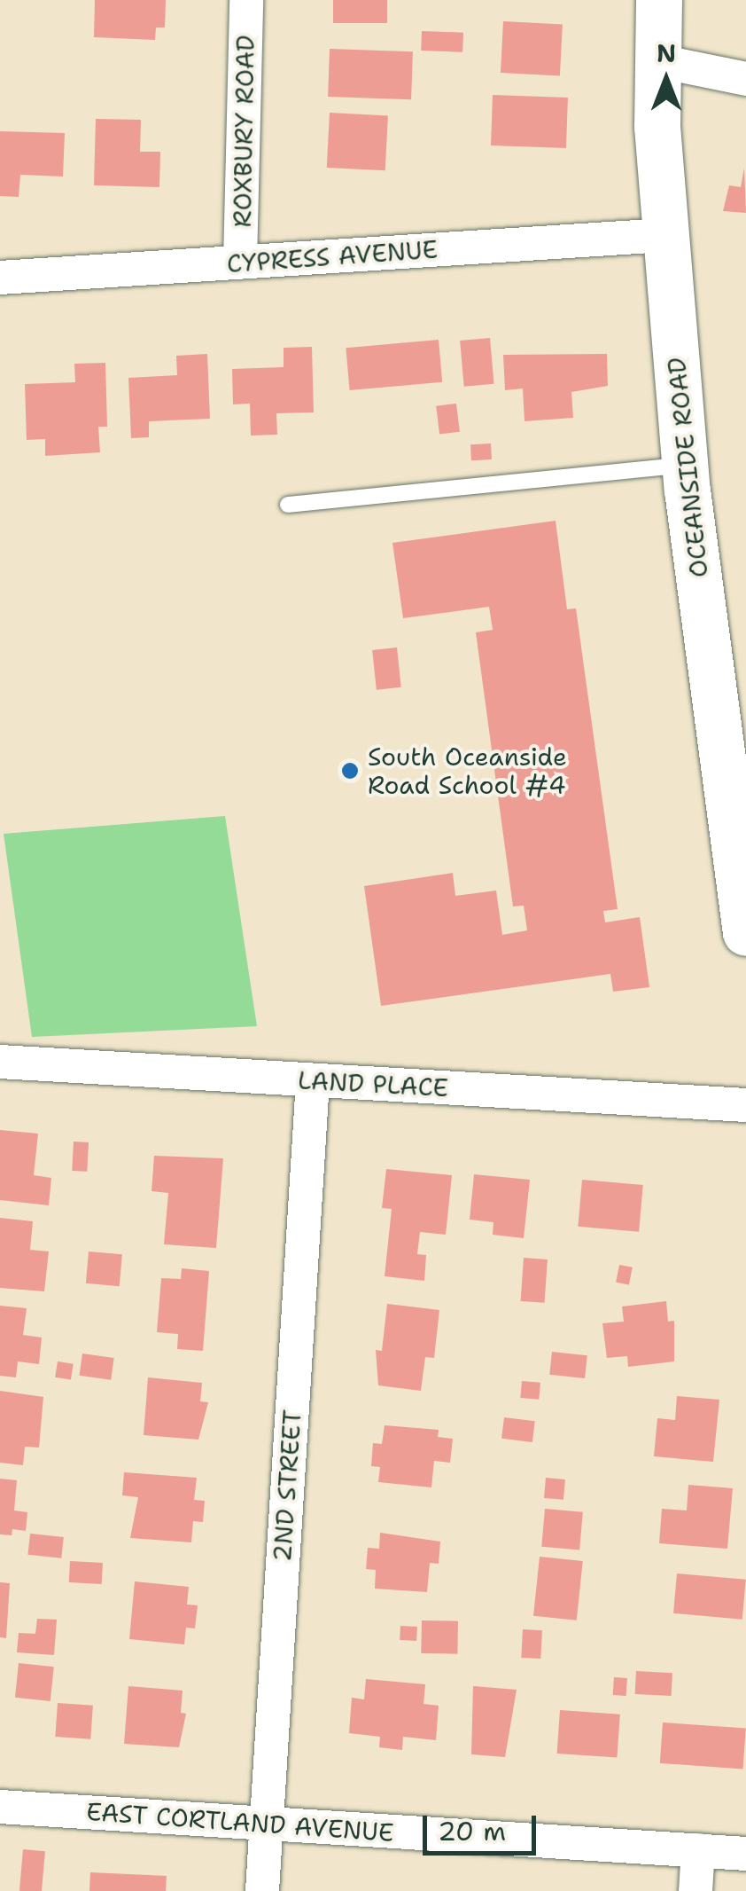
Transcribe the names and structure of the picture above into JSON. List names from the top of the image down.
{
  "streets": {
    "main road": ["OCEANSIDE ROAD"],
    "street": [
      "ROXBURY ROAD",
      "CYPRESS AVENUE",
      "LAND PLACE",
      "2ND STREET",
      "EAST CORTLAND AVENUE"
    ]
  },
  "crossings": [
    ["ROXBURY ROAD", "CYPRESS AVENUE"],
    ["CYPRESS AVENUE", "OCEANSIDE ROAD"],
    ["LAND PLACE", "2ND STREET"],
    ["2ND STREET", "EAST CORTLAND AVENUE"]
  ],
  "places": ["South Oceanside Road School #4"],
  "scale_bar": "20 m",
  "north": "top"
}
